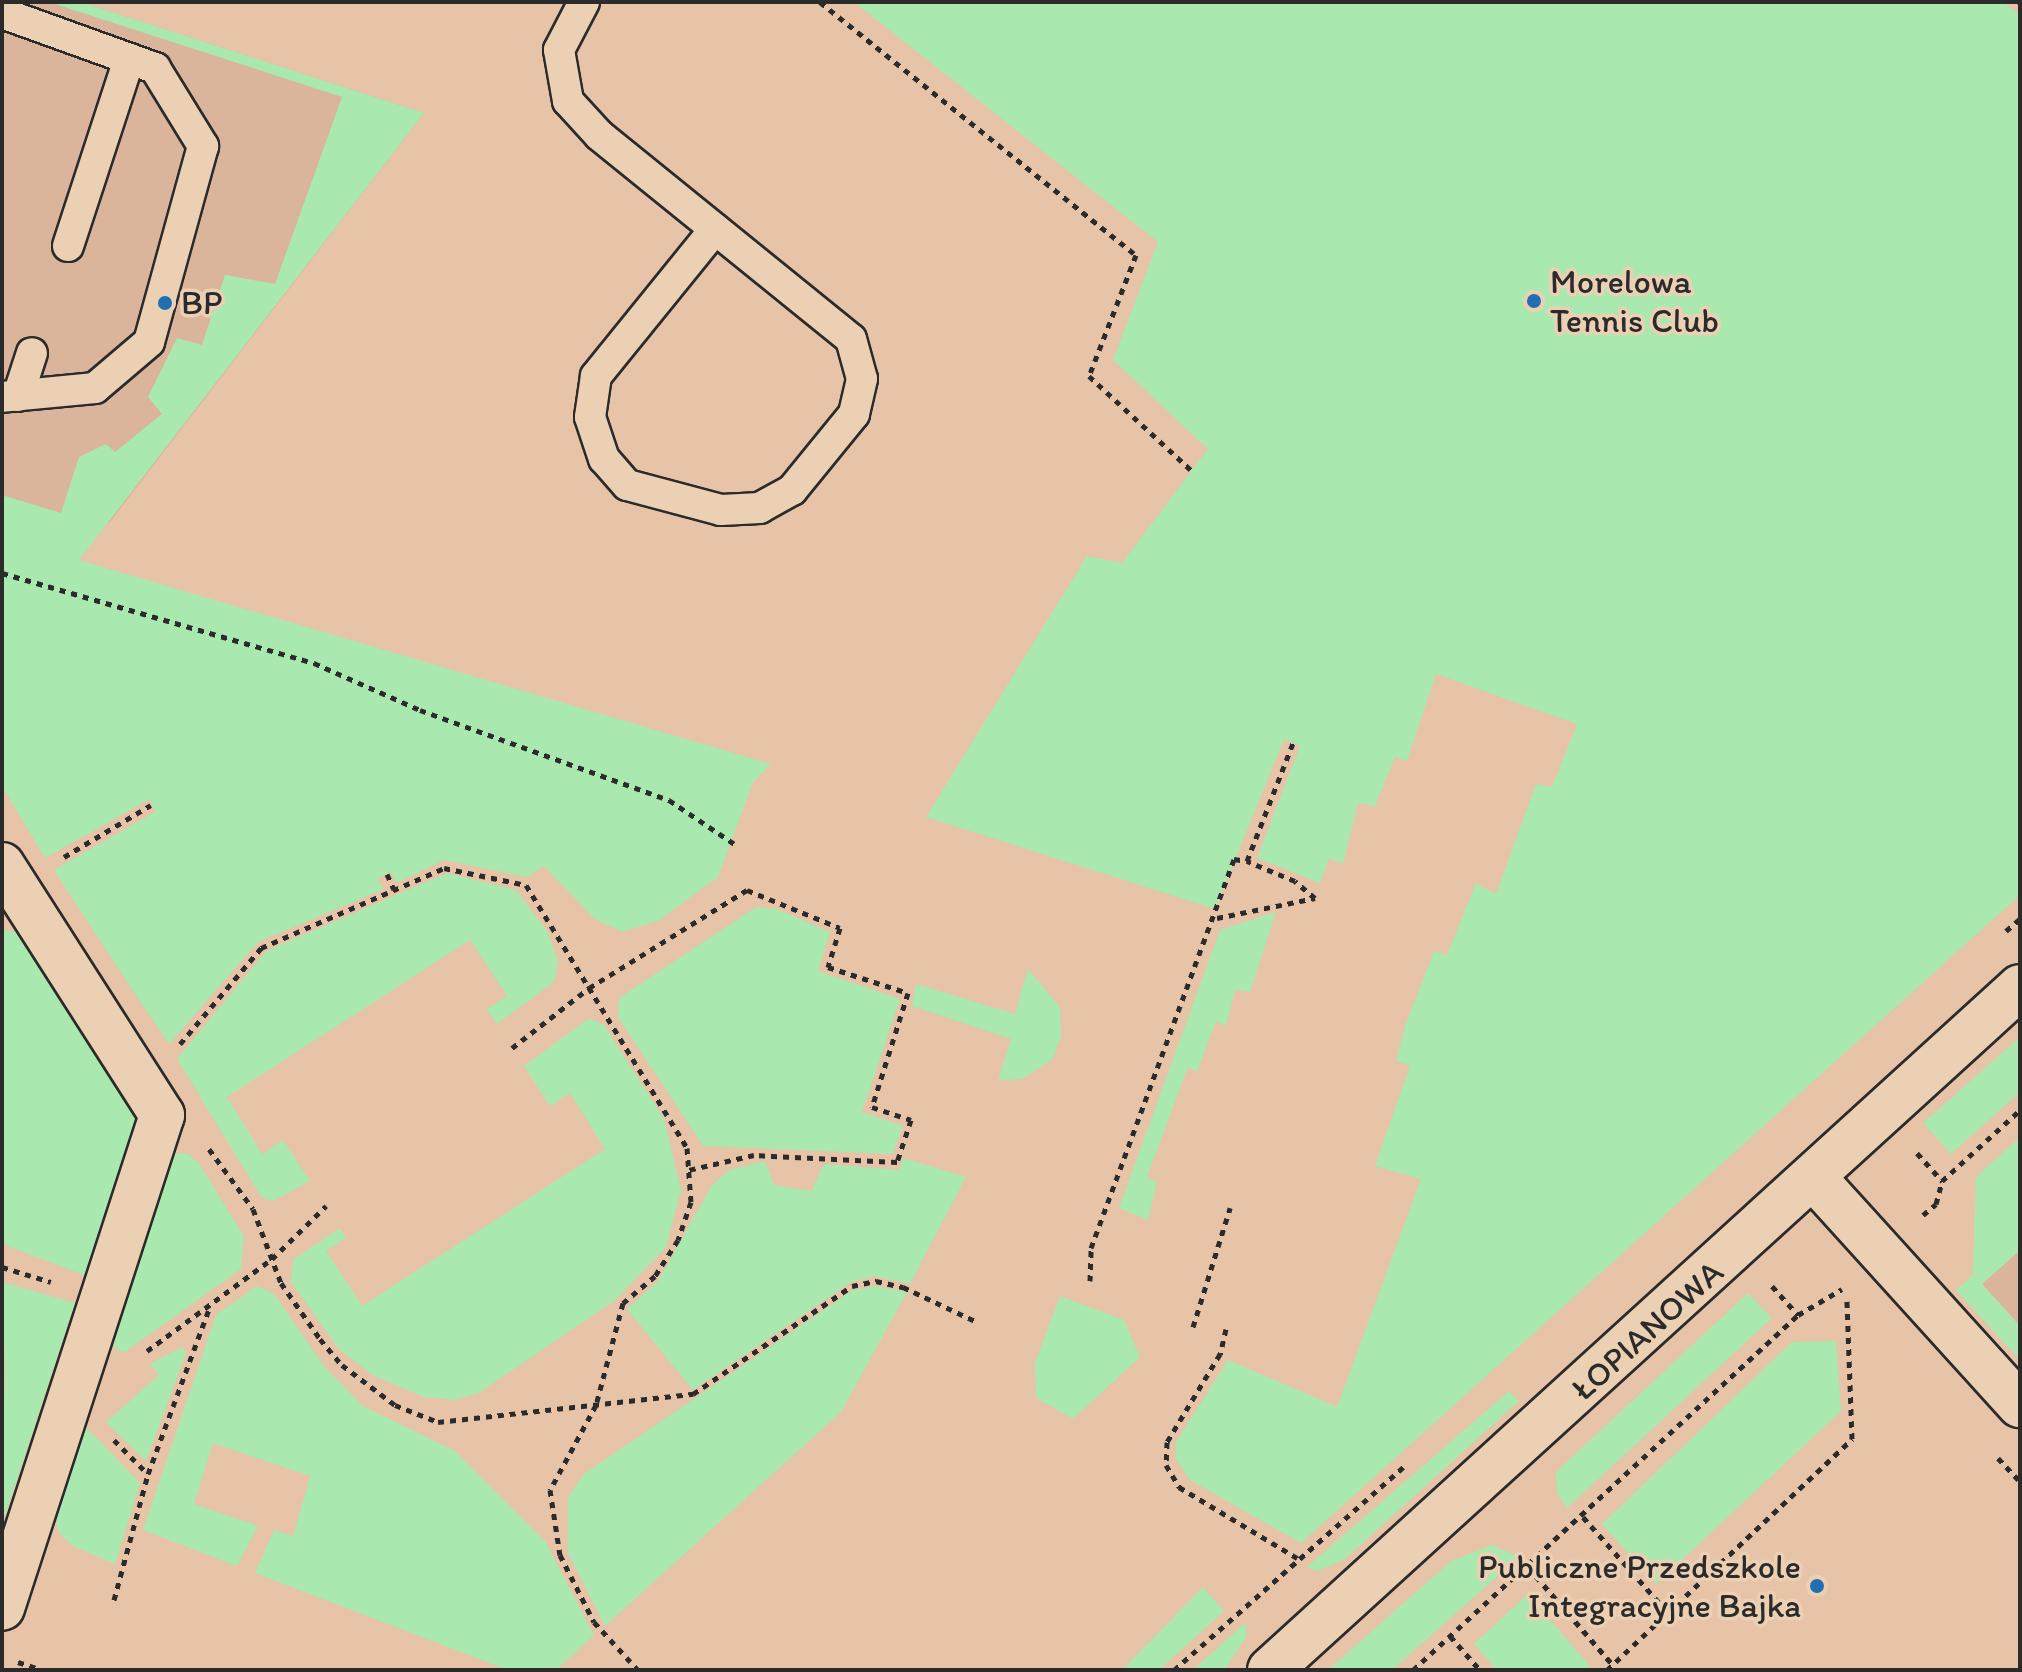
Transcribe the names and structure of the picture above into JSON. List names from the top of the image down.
{
  "streets": {
    "street": ["ŁOPIANOWA"]
  },
  "places": ["Morelowa Tennis Club", "BP", "Publiczne Przedszkole Integracyjne Bajka"]
}
